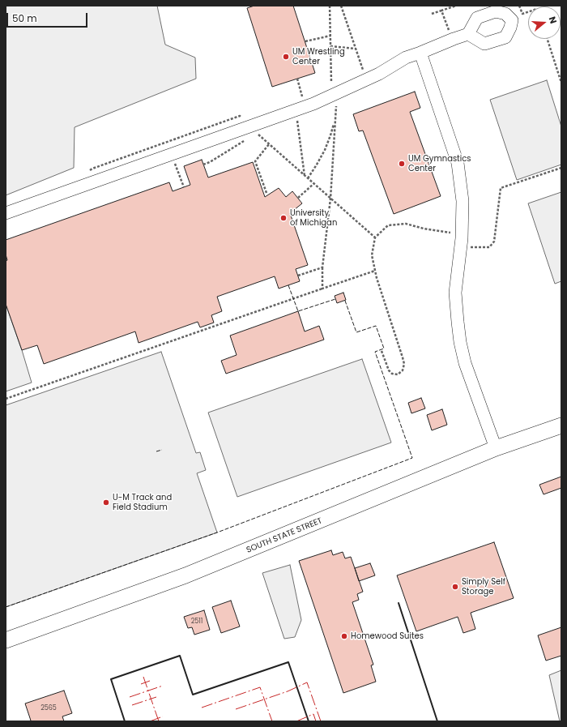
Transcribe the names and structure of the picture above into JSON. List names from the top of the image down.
{
  "streets": {
    "main road": ["SOUTH STATE STREET"]
  },
  "places": [
    "UM Wrestling Center",
    "UM Gymnastics Center",
    "University of Michigan",
    "U-M Track and Field Stadium",
    "Simply Self Storage",
    "Homewood Suites"
  ],
  "house_numbers": ["2511", "2565"],
  "scale_bar": "50 m",
  "north": "right"
}
